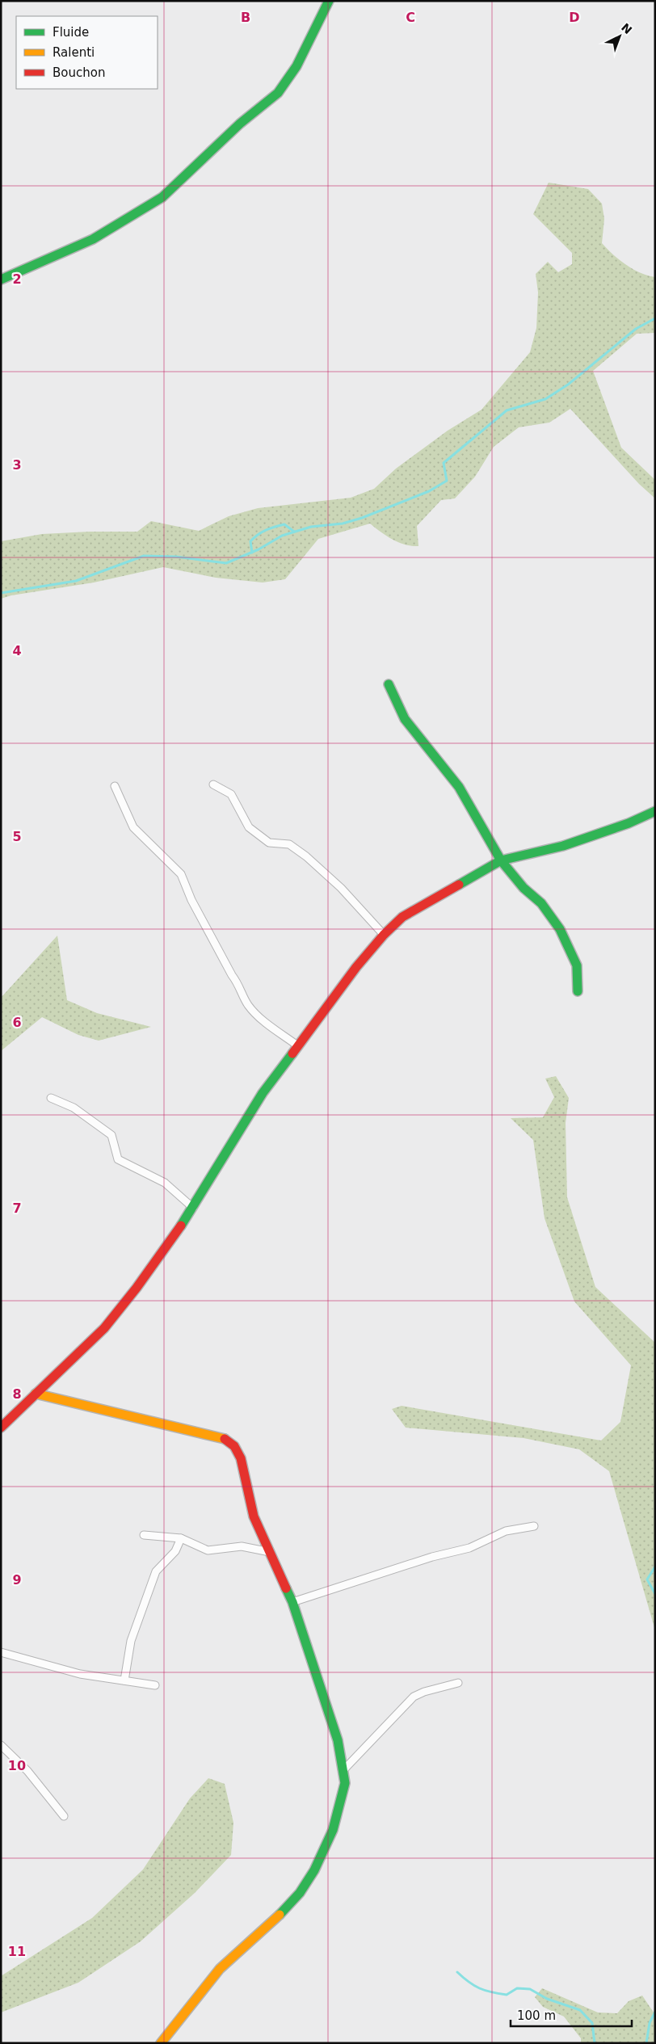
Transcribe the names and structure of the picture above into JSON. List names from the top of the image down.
{
  "legend": ["Fluide", "Ralenti", "Bouchon"],
  "scale_bar": "100 m",
  "north": "top right",
  "grid": {
    "columns": ["B", "C", "D"],
    "rows": [
      "2",
      "3",
      "4",
      "5",
      "6",
      "7",
      "8",
      "9",
      "10",
      "11"
    ]
  }
}
